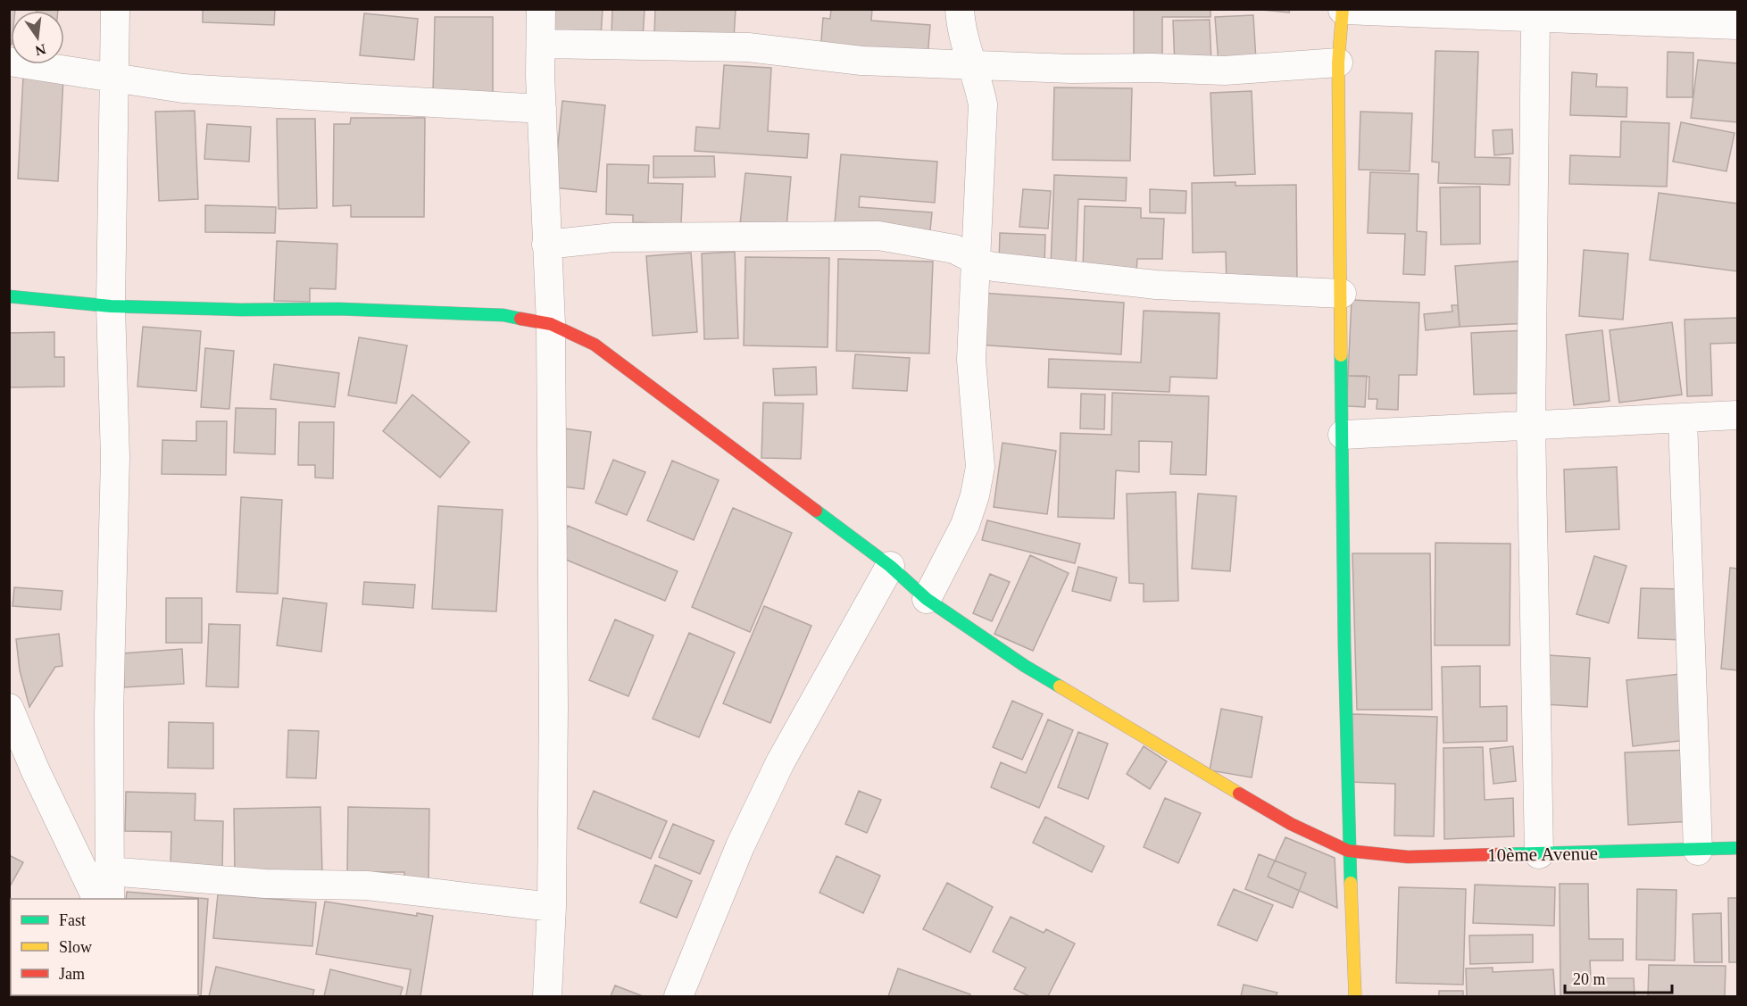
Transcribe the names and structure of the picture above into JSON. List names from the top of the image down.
{
  "streets": {
    "street": ["10ème Avenue"]
  },
  "legend": ["Fast", "Slow", "Jam"],
  "scale_bar": "20 m",
  "north": "bottom"
}
